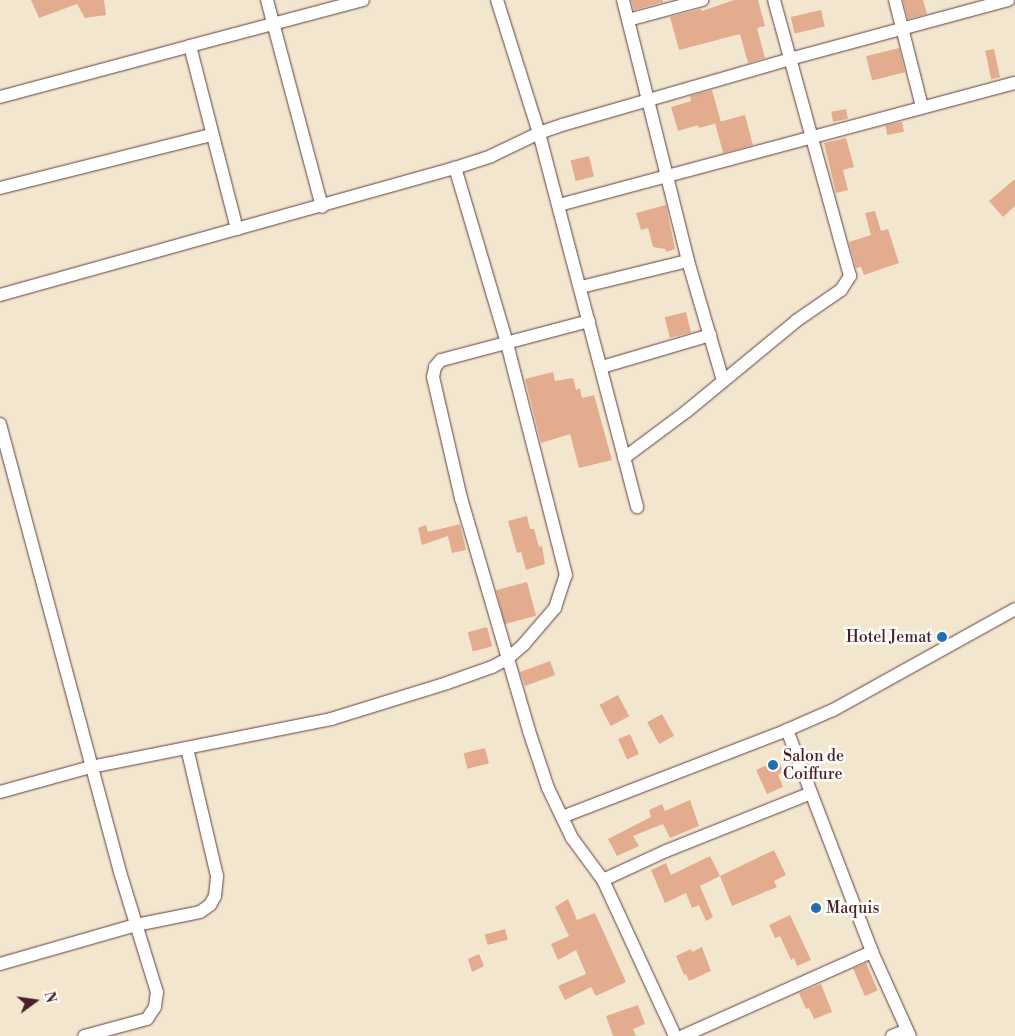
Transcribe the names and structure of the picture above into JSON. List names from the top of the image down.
{
  "places": ["Hotel Jemat", "Salon de Coiffure", "Maquis"],
  "north": "right"
}
